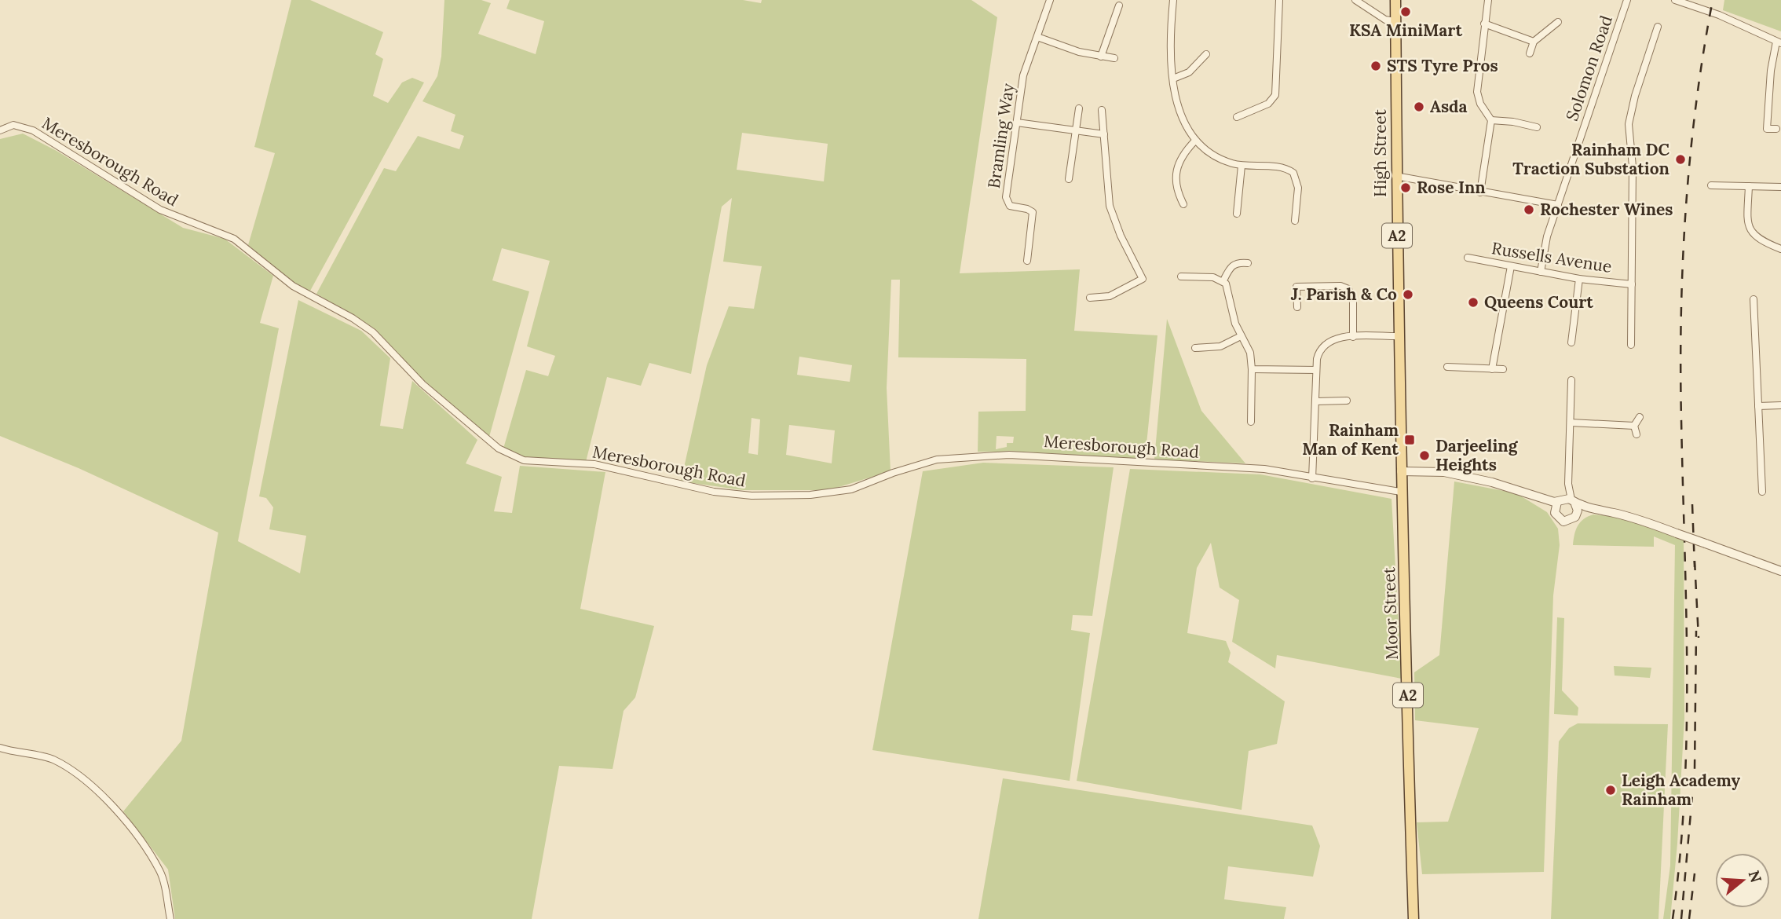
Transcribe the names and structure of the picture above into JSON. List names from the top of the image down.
{
  "streets": {
    "main road": ["High Street", "A2", "Moor Street"],
    "street": [
      "Solomon Road",
      "Bramling Way",
      "Meresborough Road",
      "Russells Avenue"
    ]
  },
  "crossings": [
    ["Solomon Road", "Russells Avenue"],
    ["High Street", "Moor Street"],
    ["Meresborough Road", "Moor Street"]
  ],
  "places": {
    "other": [
      "KSA MiniMart",
      "STS Tyre Pros",
      "Asda",
      "Rainham DC Traction Substation",
      "Rose Inn",
      "Rochester Wines",
      "J. Parish & Co",
      "Queens Court",
      "Darjeeling Heights",
      "Leigh Academy Rainham"
    ],
    "transit": ["Rainham Man of Kent"]
  },
  "north": "right"
}
